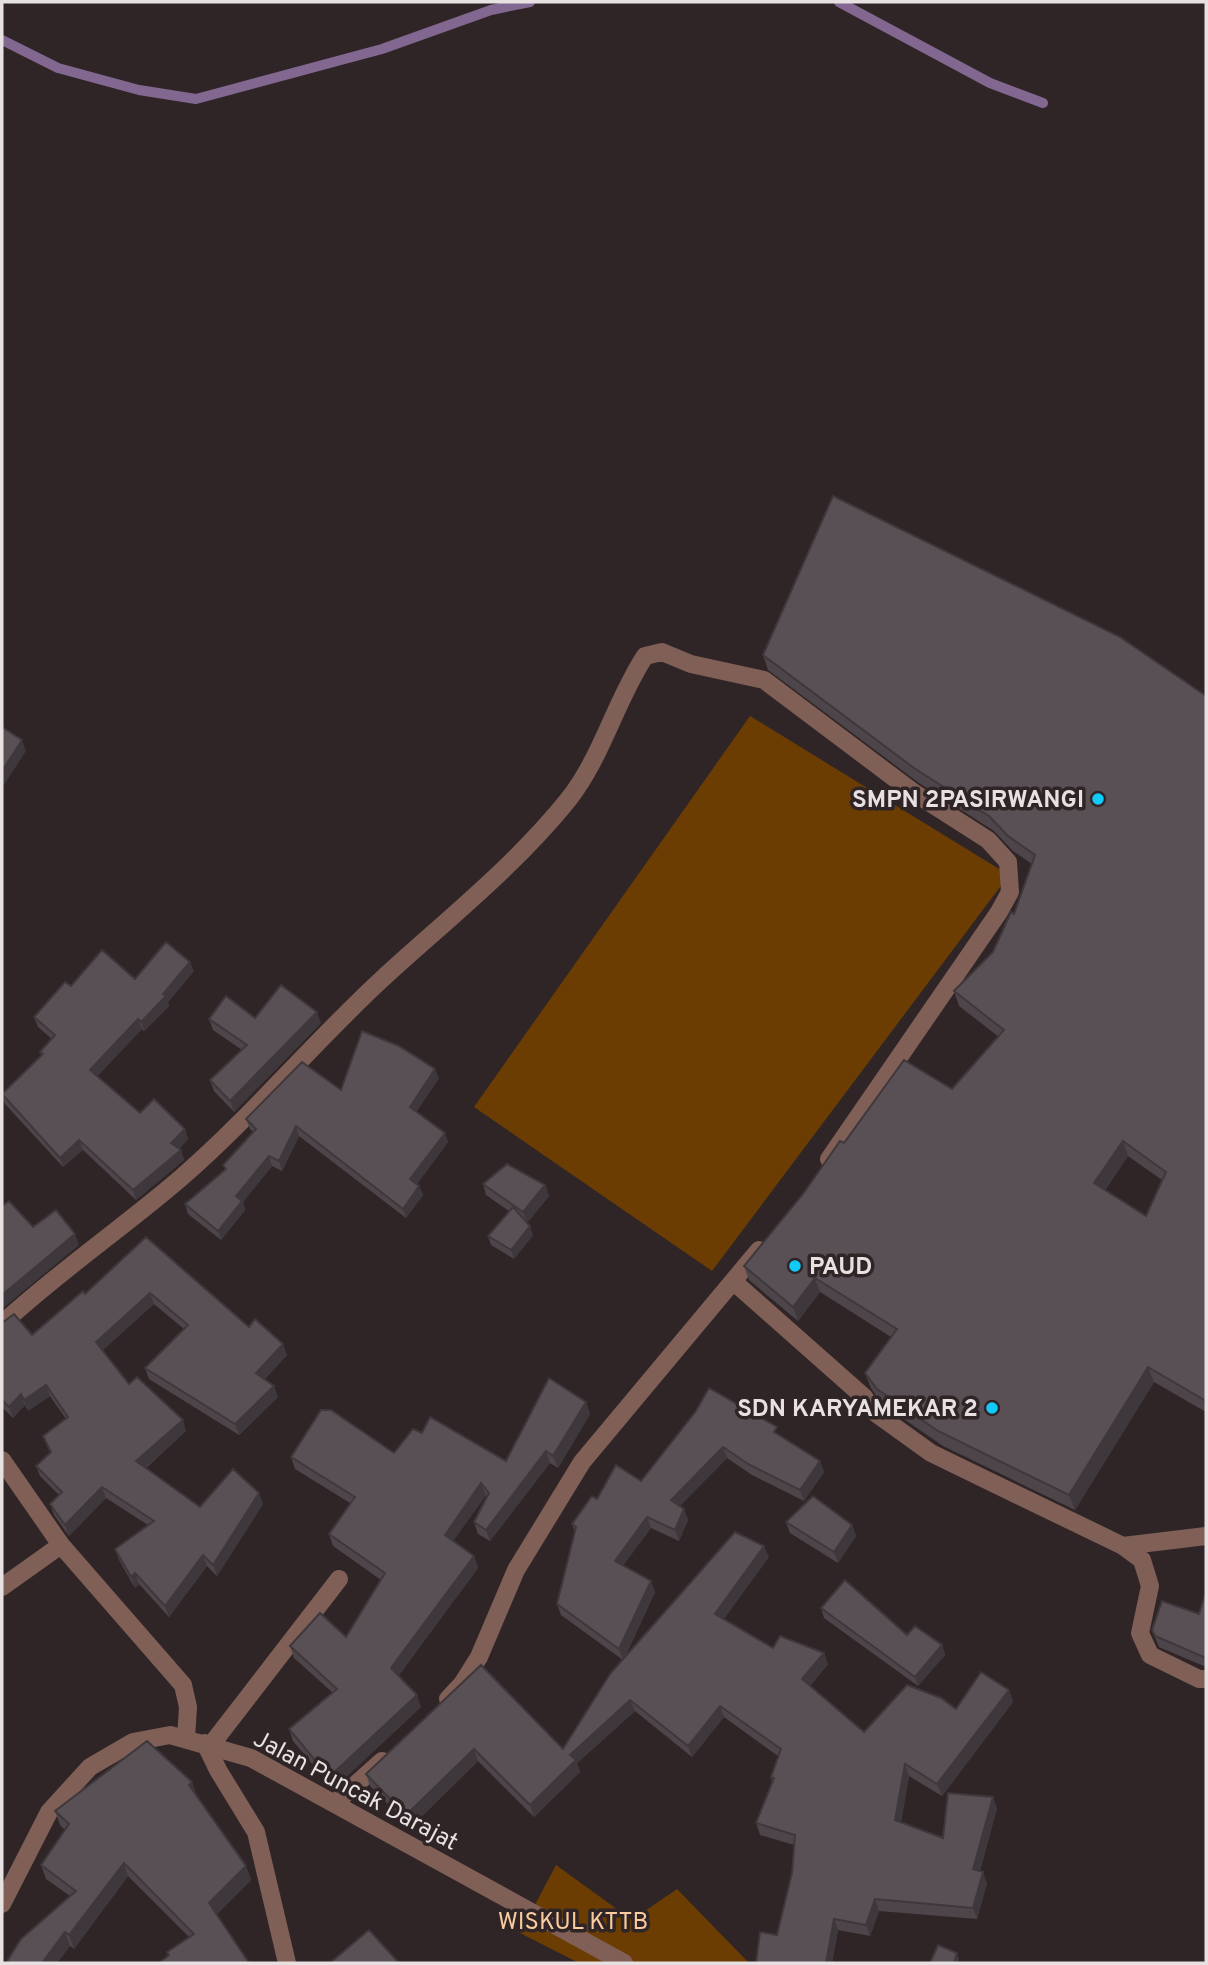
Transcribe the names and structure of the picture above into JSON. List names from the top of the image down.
{
  "streets": {
    "street": ["Jalan Puncak Darajat"]
  },
  "parks": ["WISKUL KTTB"],
  "places": ["SMPN 2PASIRWANGI", "PAUD", "SDN KARYAMEKAR 2"]
}
